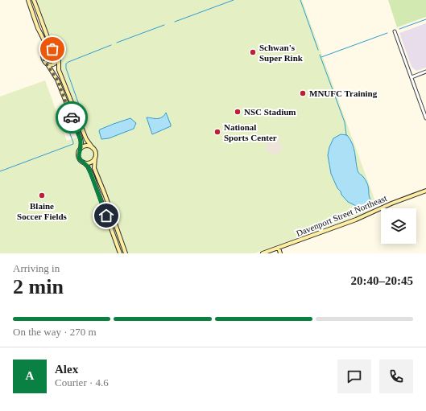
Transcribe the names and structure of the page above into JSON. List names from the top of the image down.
{
  "streets": {
    "street": ["Davenport Street Northeast"]
  },
  "places": [
    "Schwan's Super Rink",
    "MNUFC Training",
    "NSC Stadium",
    "National Sports Center",
    "Blaine Soccer Fields"
  ],
  "page": {
    "heading": ["2 min", "Arriving in", "20:40–20:45"],
    "panel": ["Alex", "Courier · 4.6"],
    "bar": "On the way · 270 m",
    "round": "A"
  }
}
